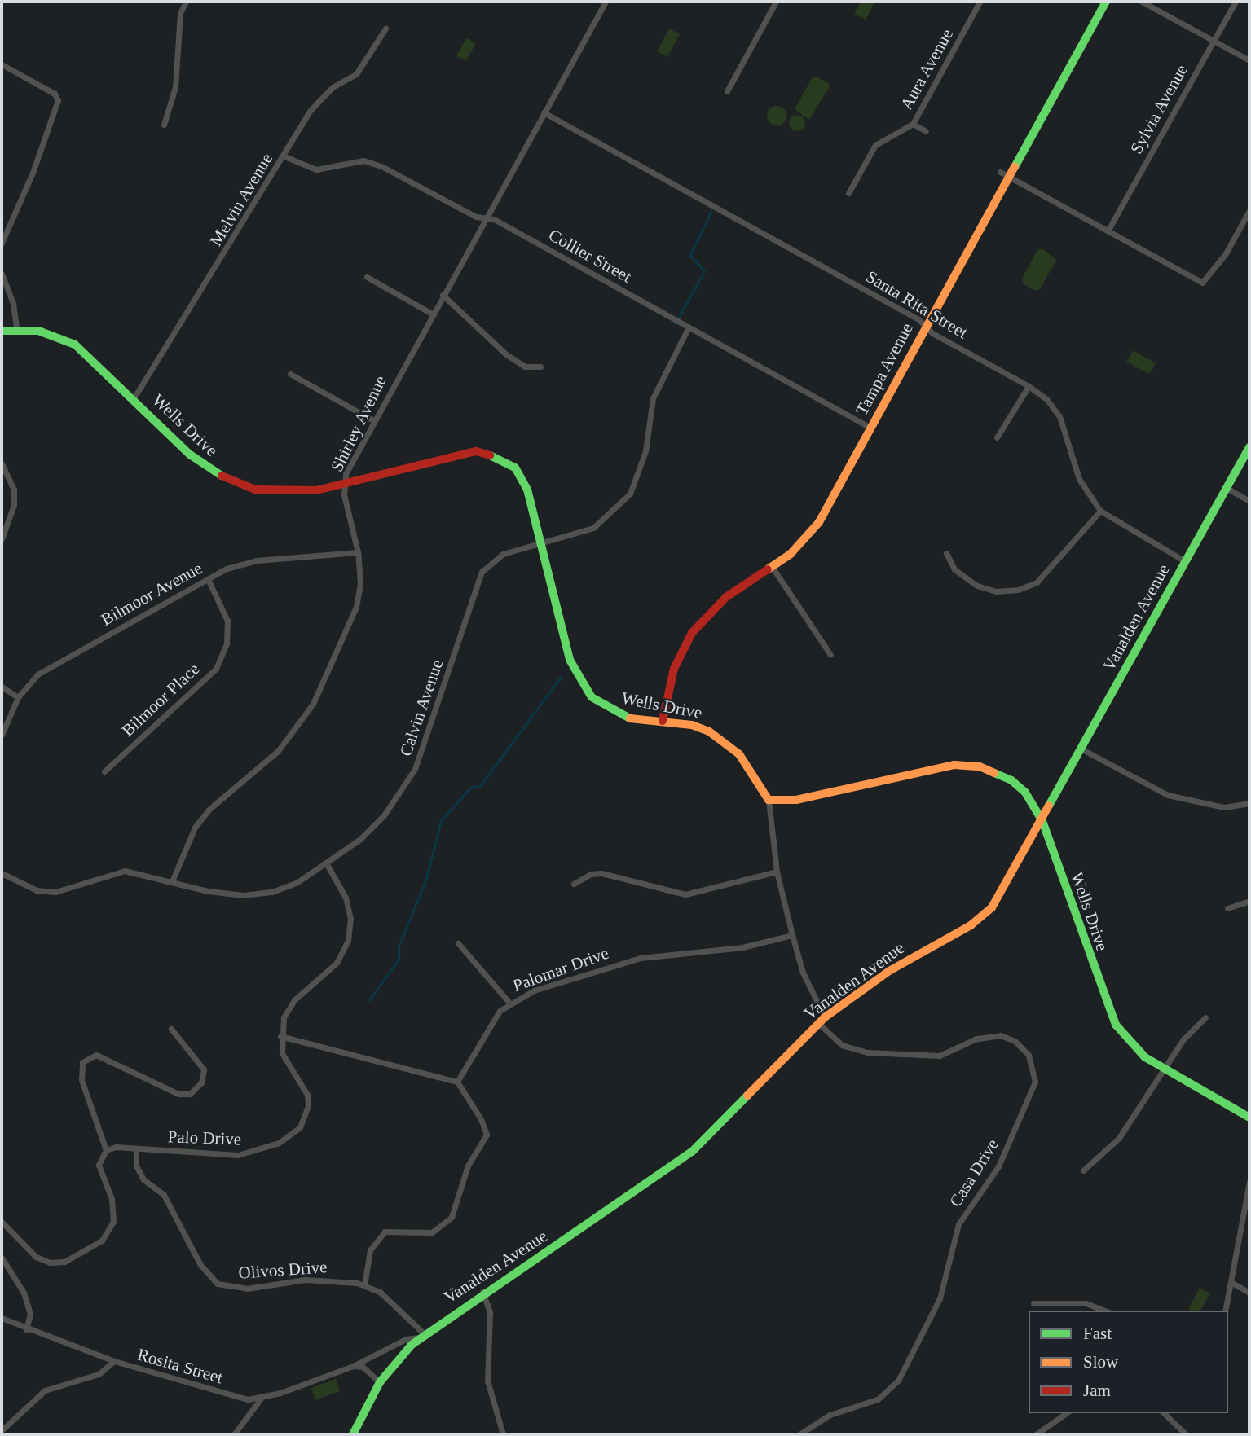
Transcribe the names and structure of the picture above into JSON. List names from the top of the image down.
{
  "streets": {
    "main road": ["Tampa Avenue", "Wells Drive", "Vanalden Avenue"],
    "street": [
      "Aura Avenue",
      "Sylvia Avenue",
      "Melvin Avenue",
      "Collier Street",
      "Santa Rita Street",
      "Shirley Avenue",
      "Bilmoor Avenue",
      "Bilmoor Place",
      "Calvin Avenue",
      "Palomar Drive",
      "Palo Drive",
      "Casa Drive",
      "Olivos Drive",
      "Rosita Street"
    ]
  },
  "crossings": [
    ["Melvin Avenue", "Collier Street"],
    ["Melvin Avenue", "Wells Drive"],
    ["Collier Street", "Tampa Avenue"],
    ["Collier Street", "Shirley Avenue"],
    ["Collier Street", "Calvin Avenue"],
    ["Santa Rita Street", "Tampa Avenue"],
    ["Santa Rita Street", "Shirley Avenue"],
    ["Santa Rita Street", "Vanalden Avenue"],
    ["Tampa Avenue", "Wells Drive"],
    ["Shirley Avenue", "Wells Drive"],
    ["Shirley Avenue", "Bilmoor Avenue"],
    ["Shirley Avenue", "Calvin Avenue"],
    ["Wells Drive", "Vanalden Avenue"],
    ["Wells Drive", "Calvin Avenue"],
    ["Wells Drive", "Casa Drive"],
    ["Bilmoor Avenue", "Bilmoor Place"],
    ["Vanalden Avenue", "Casa Drive"],
    ["Vanalden Avenue", "Olivos Drive"],
    ["Vanalden Avenue", "Rosita Street"],
    ["Palomar Drive", "Casa Drive"],
    ["Palo Drive", "Olivos Drive"],
    ["Olivos Drive", "Rosita Street"]
  ],
  "legend": ["Fast", "Slow", "Jam"]
}
